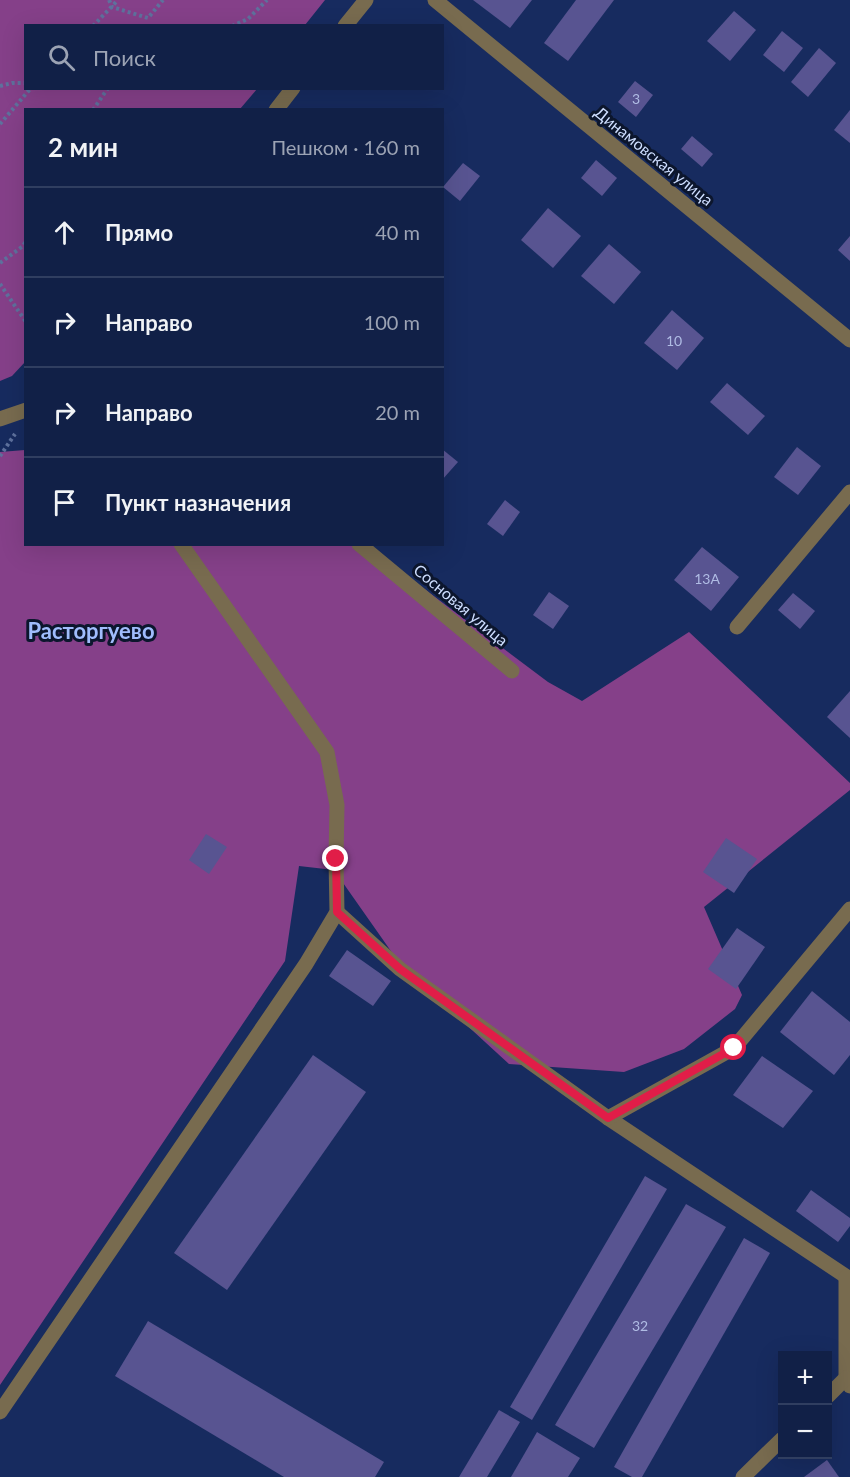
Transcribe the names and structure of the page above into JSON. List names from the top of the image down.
{
  "streets": {
    "street": ["Динамовская улица", "Сосновая улица"]
  },
  "districts": ["Расторгуево"],
  "house_numbers": [
    "3",
    "10",
    "13А",
    "32"
  ],
  "page": {
    "search": "Поиск",
    "heading": ["2 мин", "Пешком · 160 m"],
    "list": [
      ["Прямо", "40 m"],
      ["Направо", "100 m"],
      ["Направо", "20 m"],
      "Пункт назначения"
    ],
    "map_buttons": ["+", "−"]
  }
}
